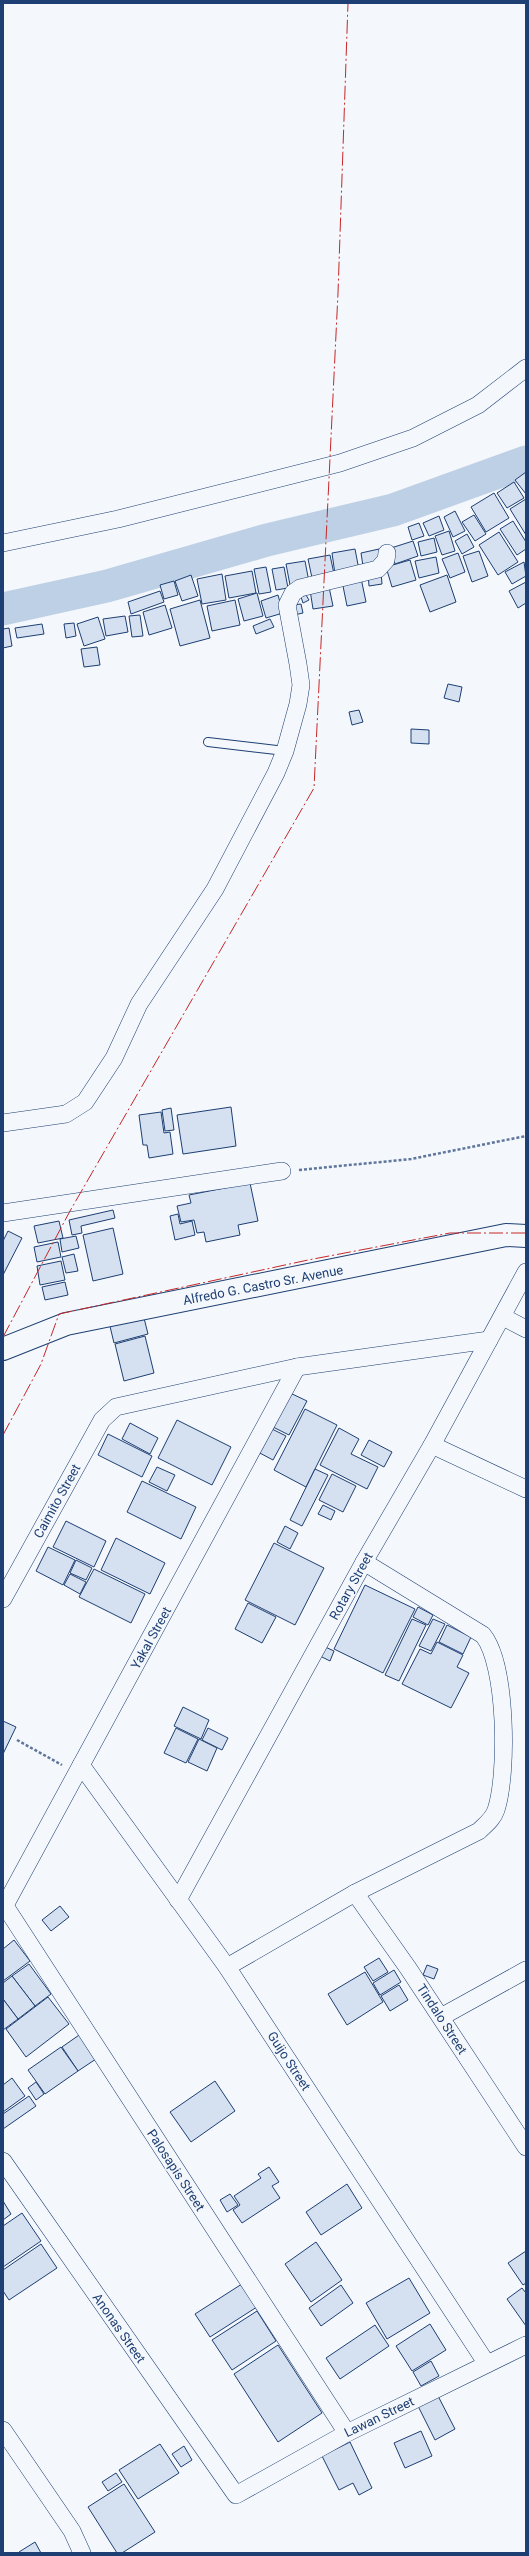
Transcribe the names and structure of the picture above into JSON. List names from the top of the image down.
{
  "streets": {
    "street": [
      "Alfredo G. Castro Sr. Avenue",
      "Caimito Street",
      "Rotary Street",
      "Yakal Street",
      "Tindalo Street",
      "Guijo Street",
      "Palosapis Street",
      "Anonas Street",
      "Lawan Street"
    ]
  },
  "crossings": [
    ["Caimito Street", "Yakal Street"],
    ["Rotary Street", "Guijo Street"],
    ["Yakal Street", "Guijo Street"],
    ["Yakal Street", "Palosapis Street"],
    ["Guijo Street", "Lawan Street"],
    ["Palosapis Street", "Lawan Street"],
    ["Anonas Street", "Lawan Street"]
  ]
}
